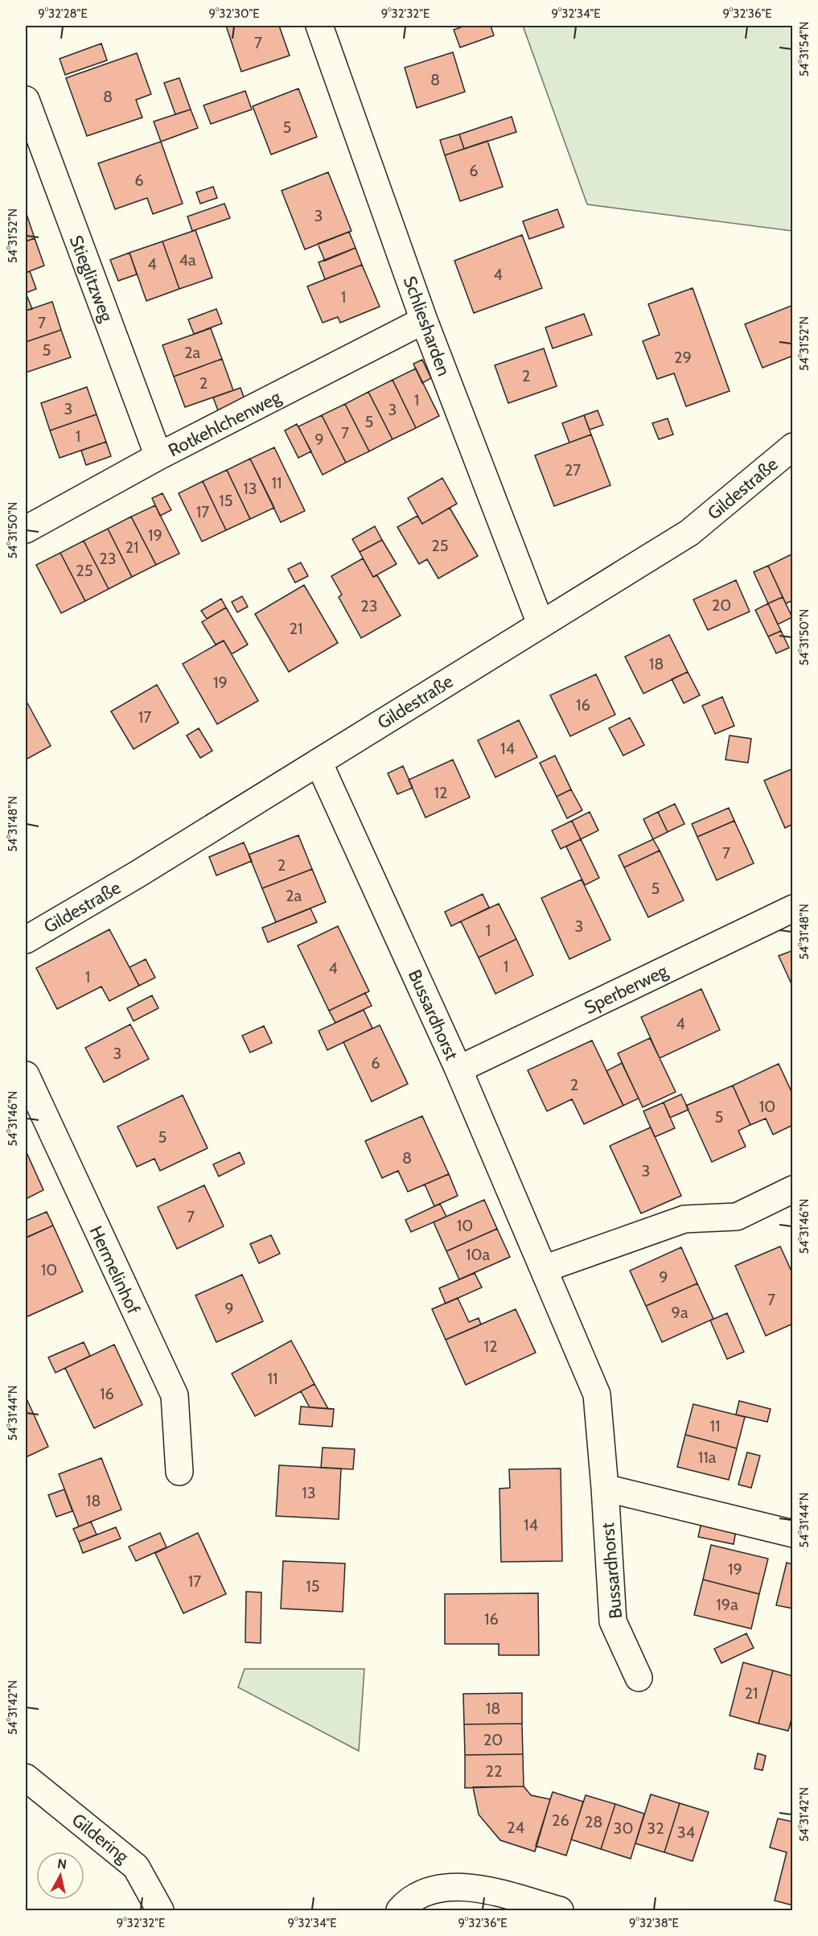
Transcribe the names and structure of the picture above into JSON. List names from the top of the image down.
{
  "streets": {
    "street": [
      "Stieglitzweg",
      "Schliesharden",
      "Rotkehlchenweg",
      "Gildestraße",
      "Sperberweg",
      "Bussardhorst",
      "Hermelinhof",
      "Gildering"
    ]
  },
  "crossings": [
    ["Stieglitzweg", "Rotkehlchenweg"],
    ["Schliesharden", "Rotkehlchenweg"],
    ["Schliesharden", "Gildestraße"],
    ["Gildestraße", "Bussardhorst"],
    ["Sperberweg", "Bussardhorst"]
  ],
  "house_numbers": [
    "7",
    "8",
    "8",
    "5",
    "6",
    "6",
    "3",
    "4a",
    "4",
    "4",
    "1",
    "7",
    "5",
    "2a",
    "29",
    "2",
    "2",
    "1",
    "3",
    "3",
    "5",
    "7",
    "1",
    "9",
    "27",
    "11",
    "13",
    "15",
    "17",
    "19",
    "25",
    "21",
    "23",
    "25",
    "20",
    "23",
    "21",
    "18",
    "19",
    "16",
    "17",
    "14",
    "12",
    "7",
    "2",
    "5",
    "2a",
    "3",
    "1",
    "1",
    "4",
    "1",
    "4",
    "3",
    "6",
    "2",
    "10",
    "5",
    "5",
    "8",
    "3",
    "7",
    "10",
    "10a",
    "10",
    "9",
    "7",
    "9",
    "9a",
    "12",
    "11",
    "16",
    "11",
    "11a",
    "13",
    "18",
    "14",
    "19",
    "17",
    "15",
    "19a",
    "16",
    "21",
    "18",
    "20",
    "22",
    "26",
    "28",
    "24",
    "30",
    "32",
    "34"
  ],
  "north": "top",
  "coordinates": [
    "9°32'28\"E",
    "9°32'30\"E",
    "9°32'32\"E",
    "9°32'34\"E",
    "9°32'36\"E",
    "54°31'54\"N",
    "54°31'52\"N",
    "54°31'50\"N",
    "54°31'48\"N",
    "54°31'46\"N",
    "54°31'44\"N",
    "54°31'42\"N",
    "9°32'38\"E"
  ]
}
